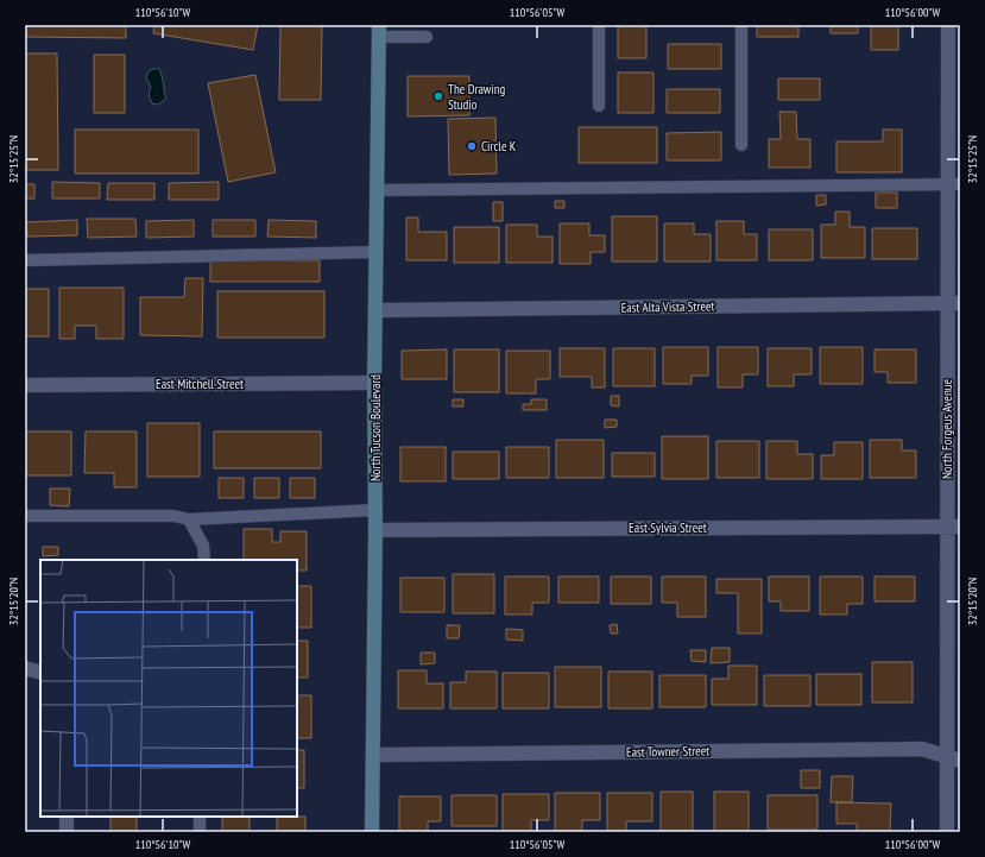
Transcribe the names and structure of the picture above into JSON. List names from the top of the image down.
{
  "streets": {
    "main road": ["North Tucson Boulevard"],
    "street": [
      "East Alta Vista Street",
      "East Mitchell Street",
      "North Forgeus Avenue",
      "East Sylvia Street",
      "East Towner Street"
    ]
  },
  "crossings": [
    ["East Alta Vista Street", "North Tucson Boulevard"],
    ["East Alta Vista Street", "North Forgeus Avenue"],
    ["East Mitchell Street", "North Tucson Boulevard"],
    ["North Tucson Boulevard", "East Sylvia Street"],
    ["North Tucson Boulevard", "East Towner Street"],
    ["North Forgeus Avenue", "East Sylvia Street"],
    ["North Forgeus Avenue", "East Towner Street"]
  ],
  "places": ["The Drawing Studio", "Circle K"],
  "coordinates": [
    "110°56'10\"W",
    "110°56'05\"W",
    "110°56'00\"W",
    "32°15'25\"N",
    "32°15'20\"N"
  ]
}
